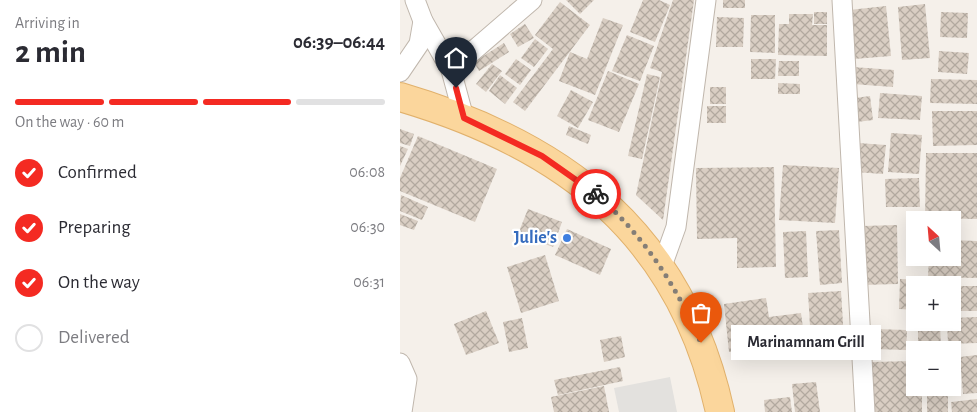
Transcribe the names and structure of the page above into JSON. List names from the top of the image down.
{
  "places": ["Julie's", "Marinamnam Grill"],
  "north": "top left",
  "page": {
    "heading": ["2 min", "Arriving in", "06:39–06:44"],
    "bar": "On the way · 60 m",
    "list": [
      ["Confirmed", "06:08"],
      ["Preparing", "06:30"],
      ["On the way", "06:31"],
      "Delivered"
    ],
    "map_buttons": ["+", "−"],
    "bubble": "Marinamnam Grill"
  }
}
